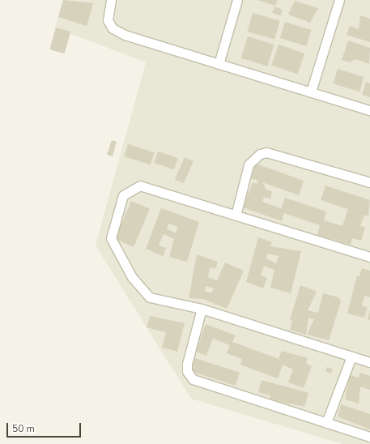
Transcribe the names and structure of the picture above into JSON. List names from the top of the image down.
{
  "scale_bar": "50 m"
}
